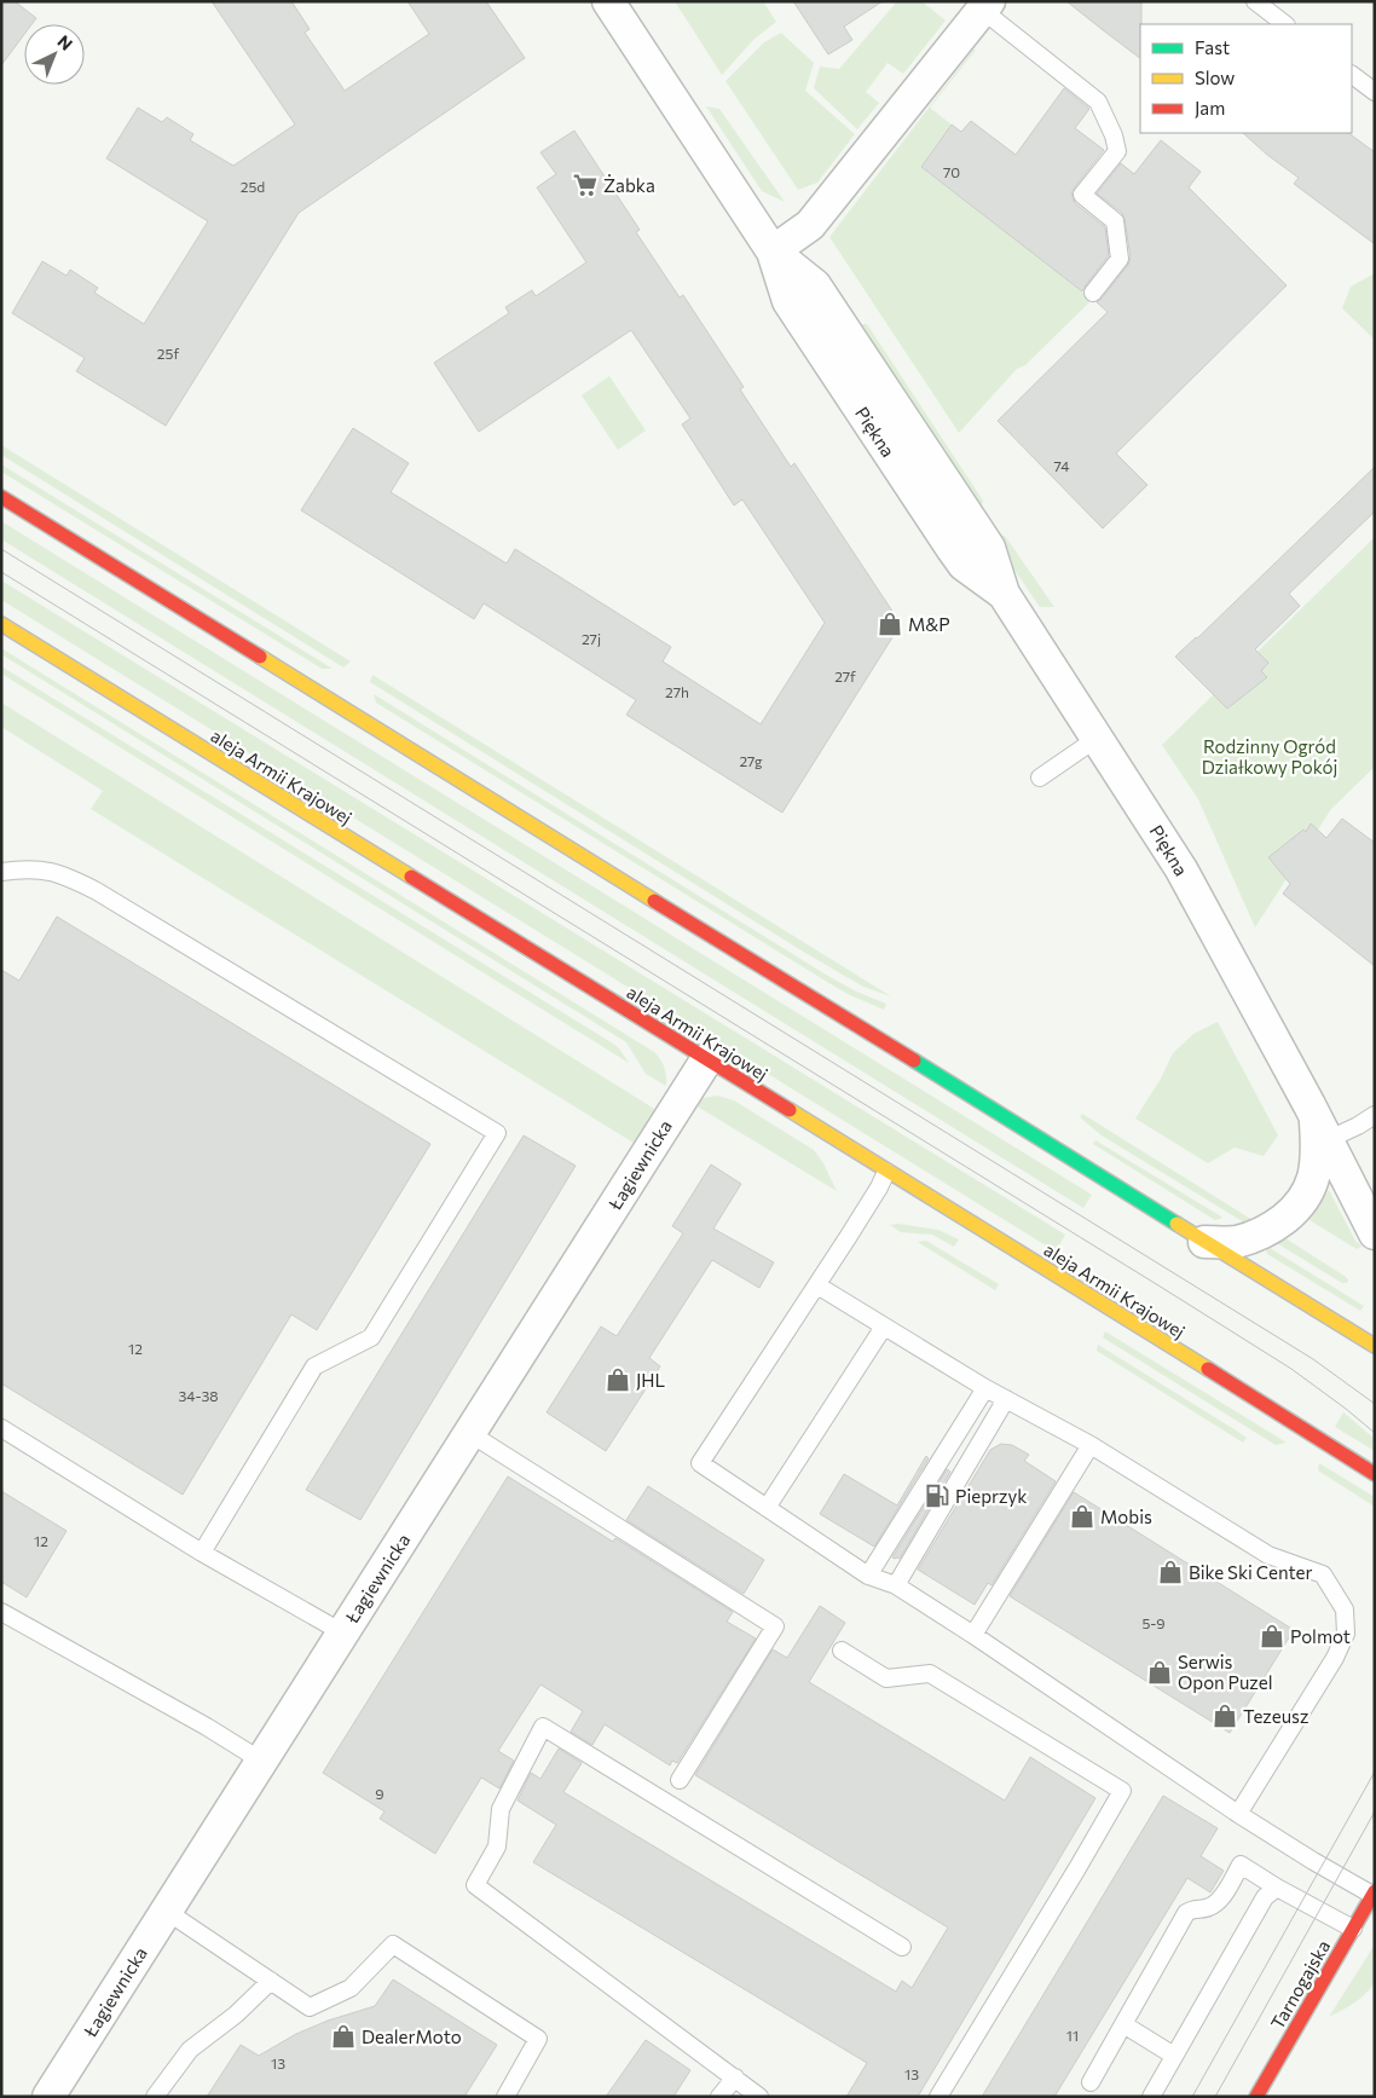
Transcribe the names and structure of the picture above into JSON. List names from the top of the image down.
{
  "streets": {
    "main road": ["aleja Armii Krajowej", "Tarnogajska"],
    "street": ["Piękna", "Łagiewnicka"]
  },
  "crossings": [
    ["aleja Armii Krajowej", "Łagiewnicka"]
  ],
  "parks": ["Rodzinny Ogród Działkowy Pokój"],
  "places": {
    "supermarket": ["Żabka"],
    "shop": [
      "M&P",
      "JHL",
      "Mobis",
      "Bike Ski Center",
      "Polmot",
      "Serwis Opon Puzel",
      "Tezeusz",
      "DealerMoto"
    ],
    "fuel station": ["Pieprzyk"]
  },
  "house_numbers": [
    "70",
    "25d",
    "25f",
    "74",
    "27j",
    "27f",
    "27h",
    "27g",
    "12",
    "34-38",
    "12",
    "5-9",
    "9",
    "11",
    "13",
    "13"
  ],
  "legend": ["Fast", "Slow", "Jam"],
  "north": "top right"
}
